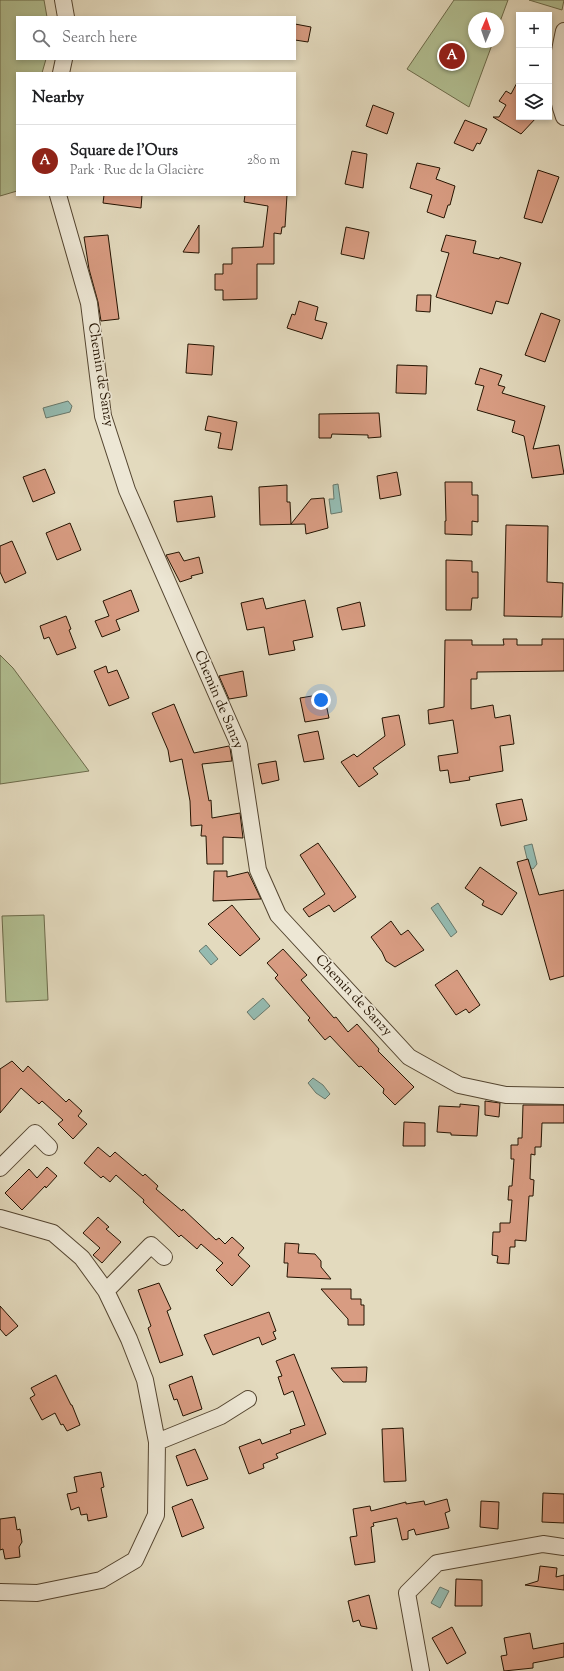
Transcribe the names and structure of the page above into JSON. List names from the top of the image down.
{
  "streets": {
    "street": ["Chemin de Sanzy"]
  },
  "north": "top",
  "page": {
    "map_buttons": ["+", "−"],
    "search": "Search here",
    "pins": "A",
    "heading": "Nearby",
    "list": [
      {
        "mark": "A",
        "name": "Square de l'Ours",
        "note": "Park · Rue de la Glacière",
        "value": "280 m"
      }
    ]
  }
}
